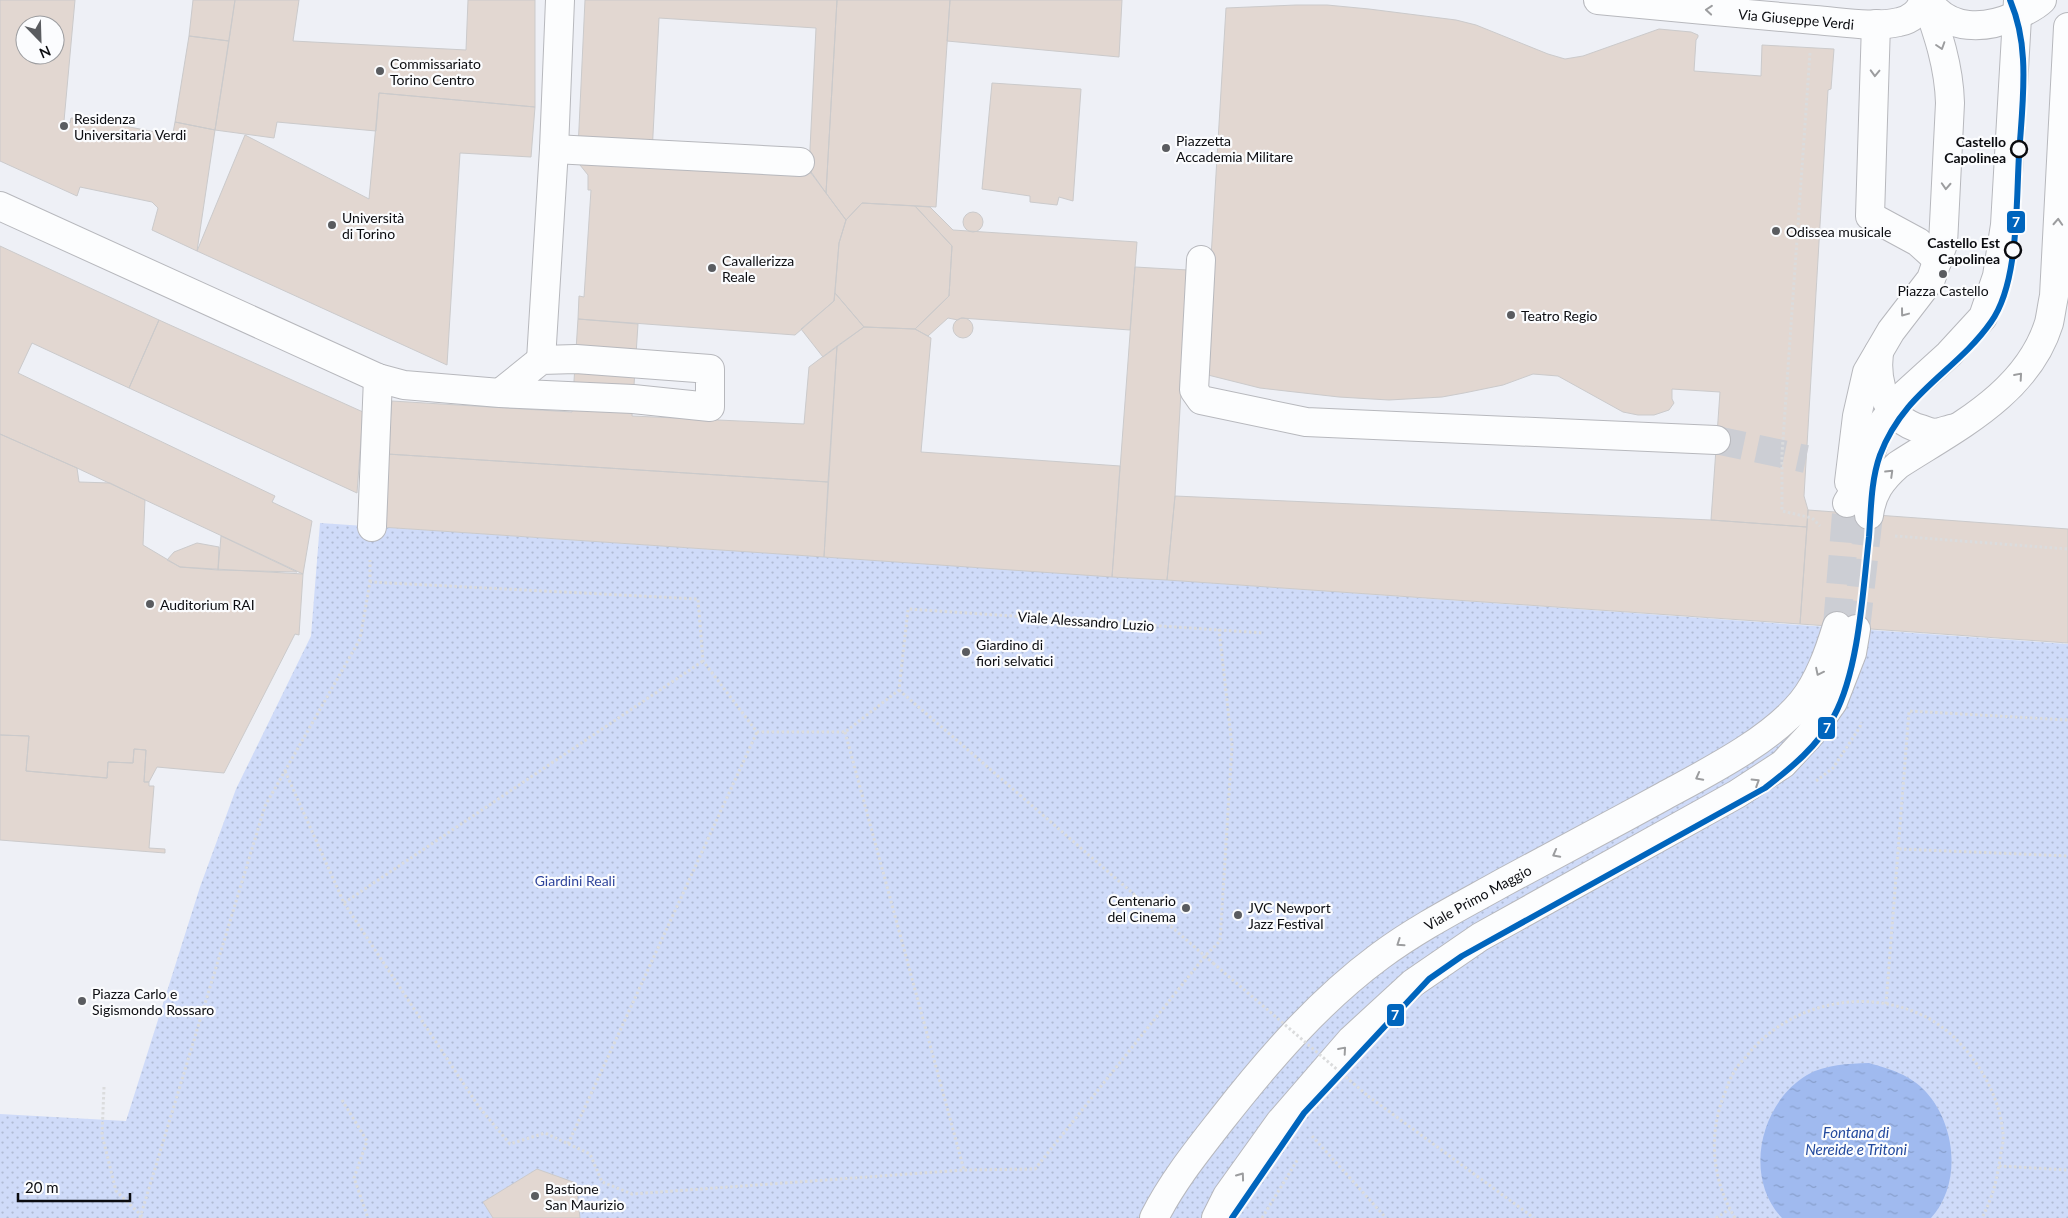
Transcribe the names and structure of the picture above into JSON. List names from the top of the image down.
{
  "streets": {
    "street": ["Via Giuseppe Verdi", "Viale Primo Maggio"],
    "path": ["Viale Alessandro Luzio"]
  },
  "one_way": ["Via Giuseppe Verdi"],
  "water": ["Fontana di Nereide e Tritoni"],
  "parks": ["Giardini Reali"],
  "places": [
    "Commissariato Torino Centro",
    "Residenza Universitaria Verdi",
    "Piazzetta Accademia Militare",
    "Castello Capolinea",
    "Università di Torino",
    "Odissea musicale",
    "Castello Est Capolinea",
    "Cavallerizza Reale",
    "Piazza Castello",
    "Teatro Regio",
    "Auditorium RAI",
    "Giardino di fiori selvatici",
    "Centenario del Cinema",
    "JVC Newport Jazz Festival",
    "Piazza Carlo e Sigismondo Rossaro",
    "Bastione San Maurizio"
  ],
  "lines": ["transit line 7"],
  "scale_bar": "20 m",
  "north": "bottom right"
}
